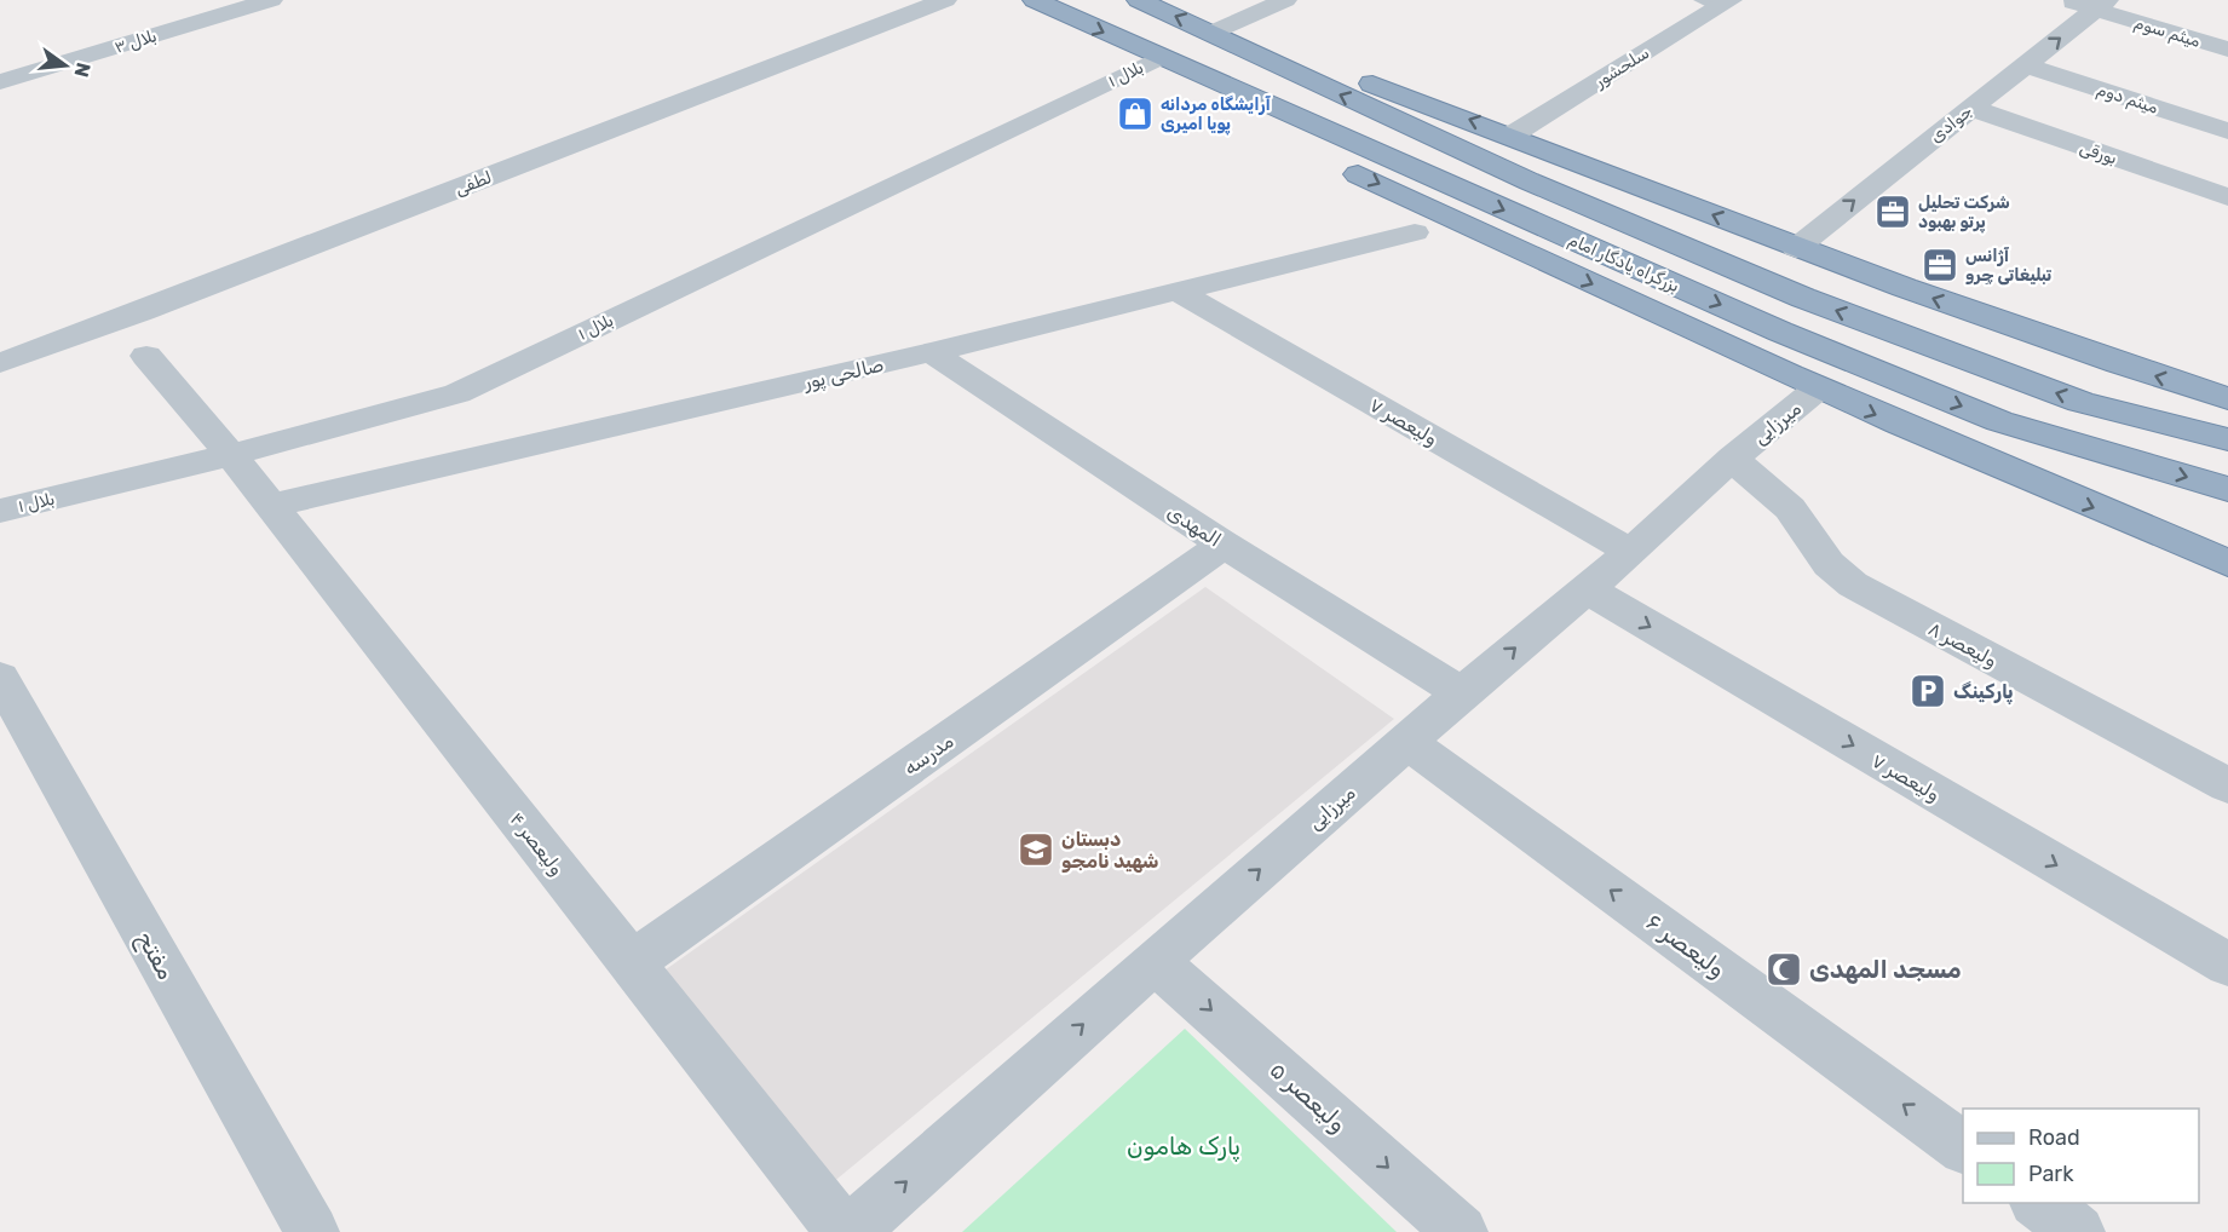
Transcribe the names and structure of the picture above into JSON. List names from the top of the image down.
{
  "streets": {
    "highway": ["بزرگراه یادگار امام"],
    "street": [
      "میثم سوم",
      "بلال ۳",
      "سلحشور",
      "بلال ۱",
      "میثم دوم",
      "جوادی",
      "بورقی",
      "لطفی",
      "صالحی پور",
      "ولیعصر ۷",
      "میرزایی",
      "المهدی",
      "ولیعصر ۸",
      "مدرسه",
      "ولیعصر ۴",
      "ولیعصر ۶",
      "مفتح",
      "ولیعصر ۵"
    ]
  },
  "crossings": [
    ["میثم سوم", "جوادی"],
    ["بلال ۱", "بزرگراه یادگار امام"],
    ["بلال ۱", "ولیعصر ۴"],
    ["میثم دوم", "جوادی"],
    ["جوادی", "بورقی"],
    ["صالحی پور", "ولیعصر ۷"],
    ["صالحی پور", "المهدی"],
    ["صالحی پور", "ولیعصر ۴"],
    ["ولیعصر ۷", "میرزایی"],
    ["میرزایی", "المهدی"],
    ["میرزایی", "ولیعصر ۸"],
    ["میرزایی", "ولیعصر ۶"],
    ["میرزایی", "ولیعصر ۵"],
    ["المهدی", "مدرسه"],
    ["مدرسه", "ولیعصر ۴"]
  ],
  "one_way": [
    "جوادی",
    "ولیعصر ۷",
    "میرزایی",
    "ولیعصر ۶",
    "ولیعصر ۵"
  ],
  "parks": ["پارک هامون"],
  "places": {
    "shop": ["آرایشگاه مردانه پویا امیری"],
    "office": ["شرکت تحلیل پرتو بهبود", "آژانس تبلیغاتی چِرو"],
    "parking": ["پارکینگ"],
    "school or university": ["دبستان شهید نامجو"],
    "mosque": ["مسجد المهدی"]
  },
  "legend": ["Road", "Park"],
  "north": "right"
}
